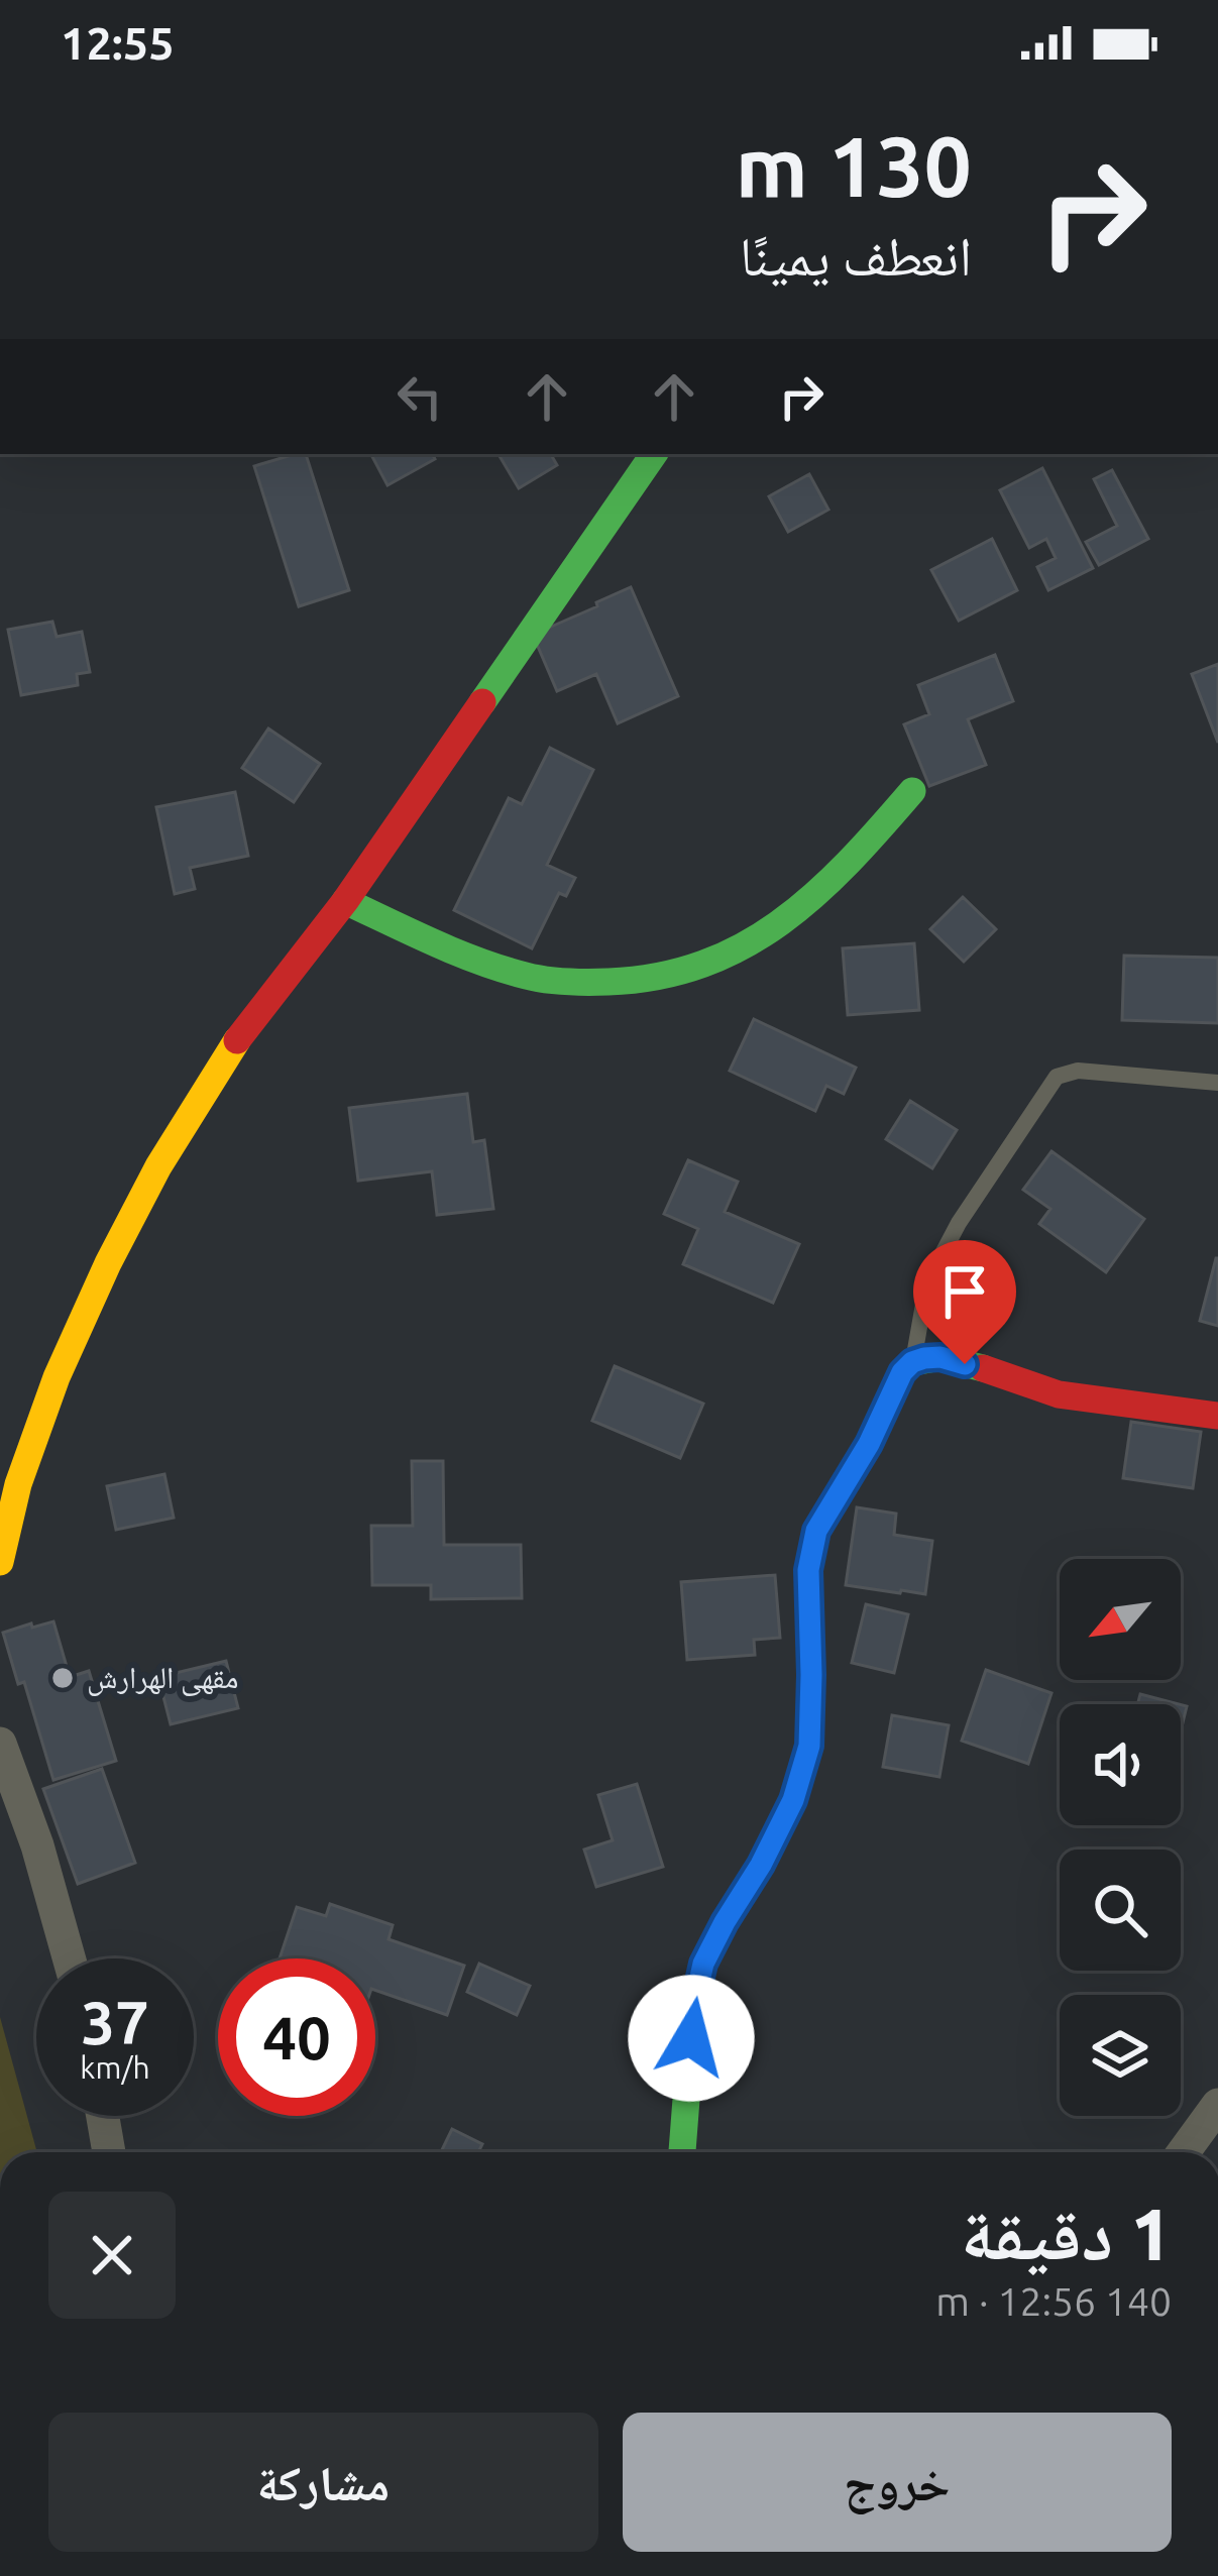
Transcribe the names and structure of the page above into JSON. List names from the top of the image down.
{
  "places": ["مقهى الهرارش"],
  "north": "bottom left",
  "page": {
    "status": "12:55",
    "turn": ["130 m", "انعطف يمينًا"],
    "speed": "37 km/h",
    "limit": "40",
    "heading": ["1 دقيقة", "140 m · 12:56"],
    "buttons": ["خروج", "مشاركة"]
  }
}
